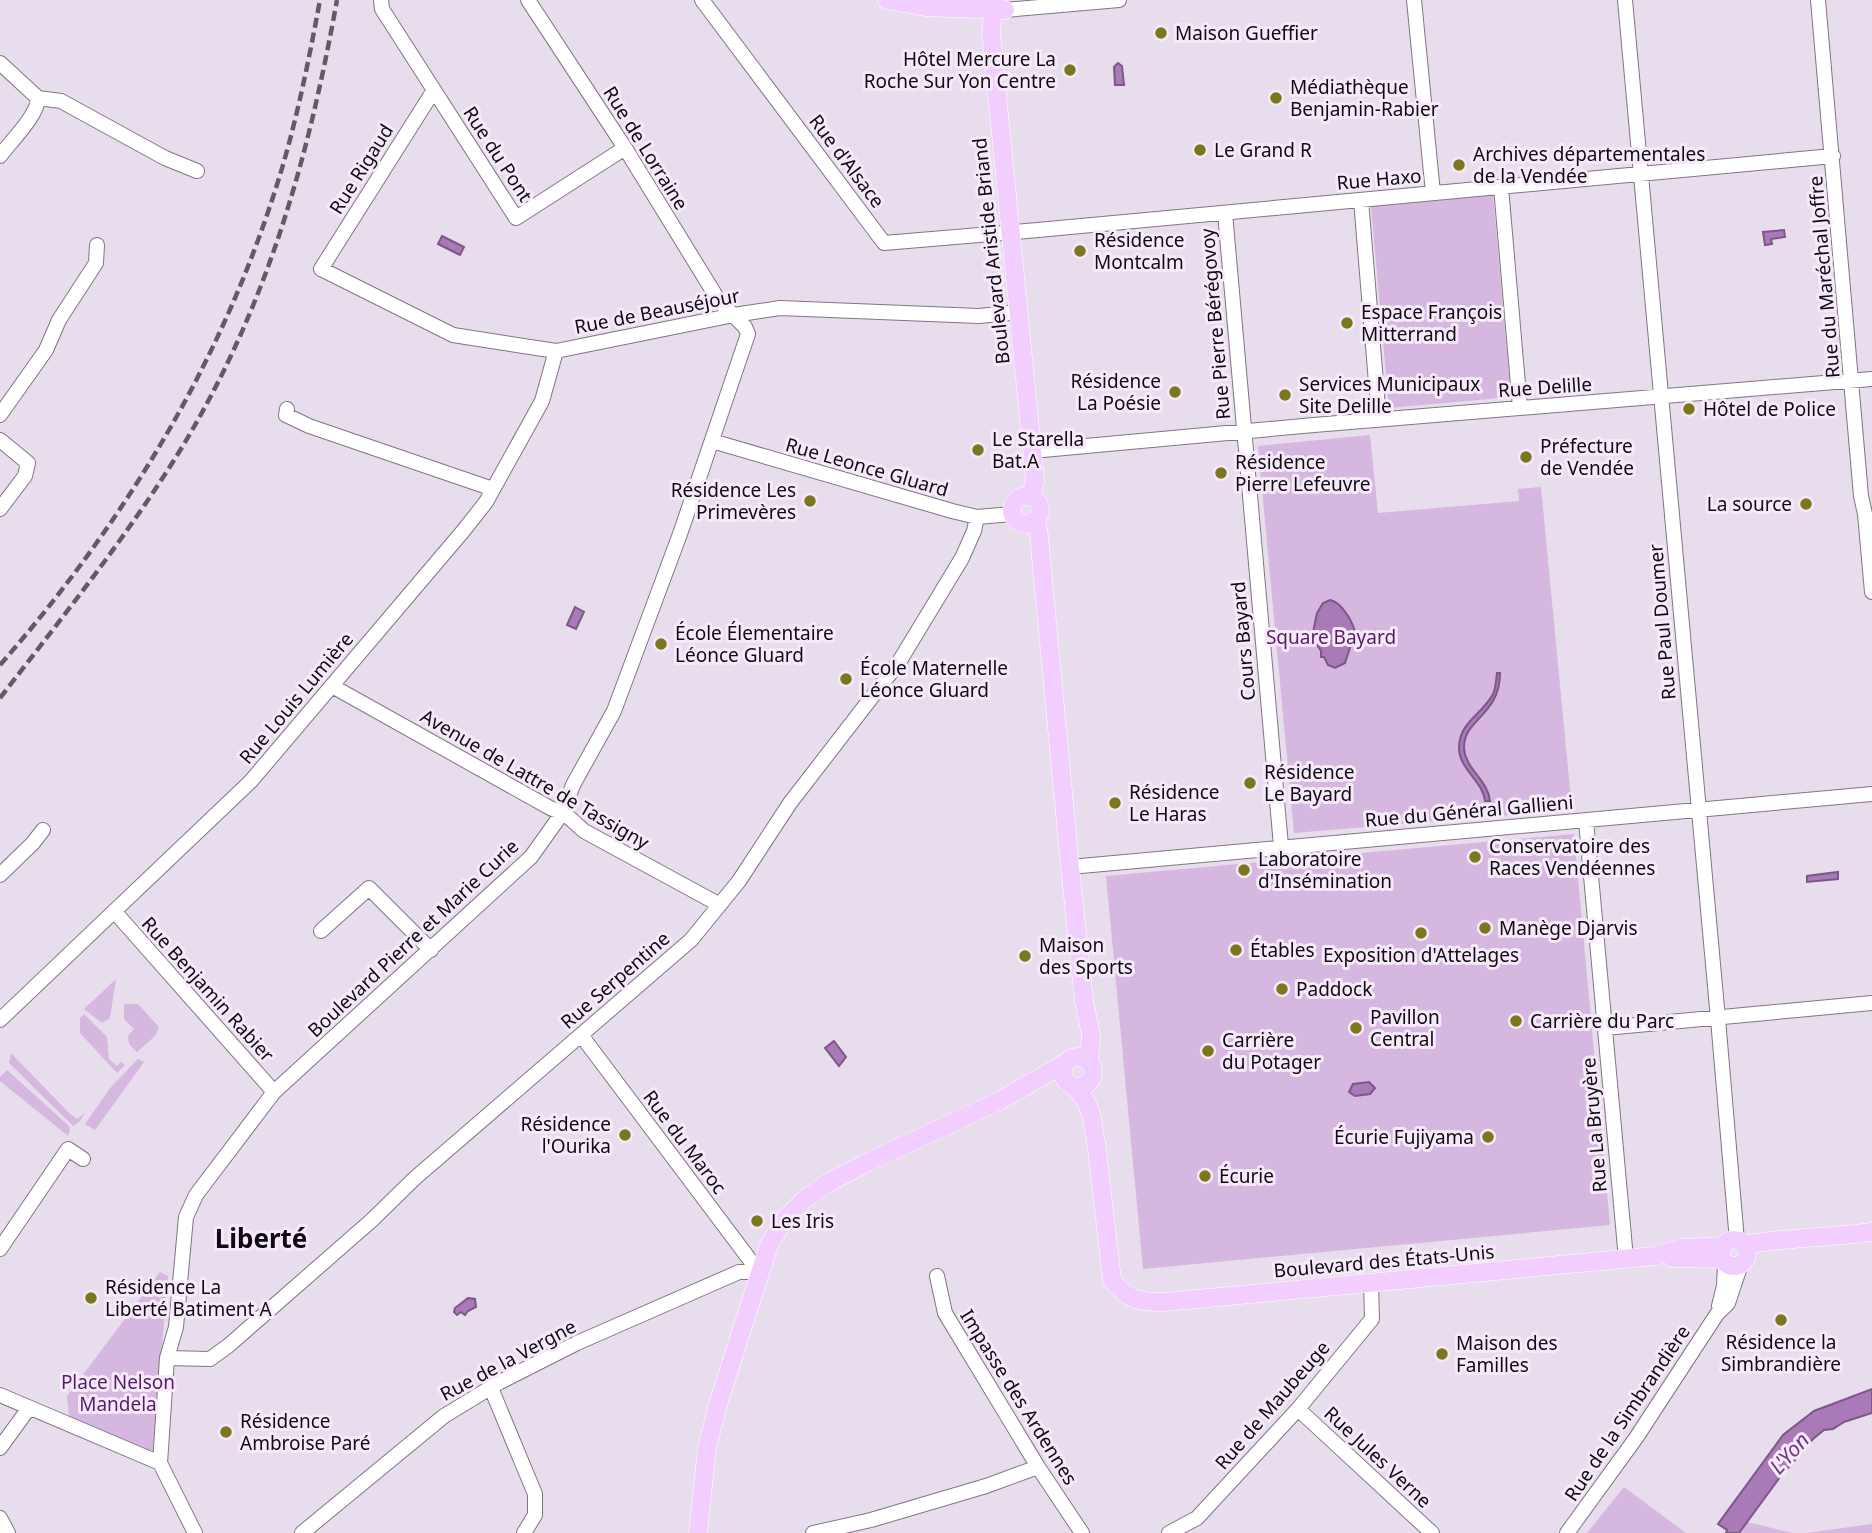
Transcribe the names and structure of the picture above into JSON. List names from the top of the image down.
{
  "streets": {
    "main road": ["Boulevard Aristide Briand", "Boulevard des États-Unis"],
    "street": [
      "Rue de Lorraine",
      "Rue du Pont",
      "Rue d'Alsace",
      "Rue Rigaud",
      "Rue Haxo",
      "Rue du Maréchal Joffre",
      "Rue de Beauséjour",
      "Rue Pierre Bérégovoy",
      "Rue Delille",
      "Rue Leonce Gluard",
      "Rue Paul Doumer",
      "Cours Bayard",
      "Rue Louis Lumière",
      "Avenue de Lattre de Tassigny",
      "Rue du Général Gallieni",
      "Boulevard Pierre et Marie Curie",
      "Rue Serpentine",
      "Rue Benjamin Rabier",
      "Rue La Bruyère",
      "Rue du Maroc",
      "Rue de la Vergne",
      "Impasse des Ardennes",
      "Rue de Maubeuge",
      "Rue de la Simbrandière",
      "Rue Jules Verne"
    ]
  },
  "crossings": [
    ["Rue de Lorraine", "Rue du Pont"],
    ["Rue de Lorraine", "Rue de Beauséjour"],
    ["Rue de Lorraine", "Boulevard Pierre et Marie Curie"],
    ["Rue du Pont", "Rue Rigaud"],
    ["Rue d'Alsace", "Rue Haxo"],
    ["Rue d'Alsace", "Boulevard Aristide Briand"],
    ["Rue Rigaud", "Rue de Beauséjour"],
    ["Rue Haxo", "Boulevard Aristide Briand"],
    ["Rue Haxo", "Rue du Maréchal Joffre"],
    ["Rue Haxo", "Rue Pierre Bérégovoy"],
    ["Rue Haxo", "Rue Paul Doumer"],
    ["Boulevard Aristide Briand", "Rue de Beauséjour"],
    ["Boulevard Aristide Briand", "Rue Delille"],
    ["Boulevard Aristide Briand", "Rue Leonce Gluard"],
    ["Boulevard Aristide Briand", "Rue du Général Gallieni"],
    ["Boulevard Aristide Briand", "Boulevard des États-Unis"],
    ["Rue du Maréchal Joffre", "Rue Delille"],
    ["Rue de Beauséjour", "Rue Louis Lumière"],
    ["Rue de Beauséjour", "Boulevard Pierre et Marie Curie"],
    ["Rue Pierre Bérégovoy", "Rue Delille"],
    ["Rue Pierre Bérégovoy", "Cours Bayard"],
    ["Rue Delille", "Rue Paul Doumer"],
    ["Rue Delille", "Cours Bayard"],
    ["Rue Leonce Gluard", "Boulevard Pierre et Marie Curie"],
    ["Rue Leonce Gluard", "Rue Serpentine"],
    ["Rue Paul Doumer", "Rue du Général Gallieni"],
    ["Rue Paul Doumer", "Boulevard des États-Unis"],
    ["Rue Paul Doumer", "Rue de la Simbrandière"],
    ["Cours Bayard", "Rue du Général Gallieni"],
    ["Rue Louis Lumière", "Avenue de Lattre de Tassigny"],
    ["Rue Louis Lumière", "Rue Benjamin Rabier"],
    ["Avenue de Lattre de Tassigny", "Boulevard Pierre et Marie Curie"],
    ["Avenue de Lattre de Tassigny", "Rue Serpentine"],
    ["Rue du Général Gallieni", "Rue La Bruyère"],
    ["Boulevard Pierre et Marie Curie", "Rue Serpentine"],
    ["Boulevard Pierre et Marie Curie", "Rue Benjamin Rabier"],
    ["Rue Serpentine", "Rue du Maroc"],
    ["Rue La Bruyère", "Boulevard des États-Unis"],
    ["Rue du Maroc", "Rue de la Vergne"],
    ["Boulevard des États-Unis", "Rue de Maubeuge"],
    ["Boulevard des États-Unis", "Rue de la Simbrandière"],
    ["Rue de Maubeuge", "Rue Jules Verne"]
  ],
  "districts": ["Liberté"],
  "water": ["L'Yon"],
  "parks": ["Square Bayard", "Place Nelson Mandela"],
  "places": [
    "Maison Gueffier",
    "Hôtel Mercure La Roche Sur Yon Centre",
    "Médiathèque Benjamin-Rabier",
    "Le Grand R",
    "Archives départementales de la Vendée",
    "Résidence Montcalm",
    "Espace François Mitterrand",
    "Résidence La Poésie",
    "Services Municipaux Site Delille",
    "Hôtel de Police",
    "Le Starella Bat.A",
    "Préfecture de Vendée",
    "Résidence Pierre Lefeuvre",
    "Résidence Les Primevères",
    "La source",
    "École Élementaire Léonce Gluard",
    "École Maternelle Léonce Gluard",
    "Résidence Le Bayard",
    "Résidence Le Haras",
    "Conservatoire des Races Vendéennes",
    "Laboratoire d'Insémination",
    "Manège Djarvis",
    "Exposition d'Attelages",
    "Étables",
    "Maison des Sports",
    "Paddock",
    "Carrière du Parc",
    "Pavillon Central",
    "Carrière du Potager",
    "Résidence l'Ourika",
    "Écurie Fujiyama",
    "Écurie",
    "Les Iris",
    "Résidence La Liberté Batiment A",
    "Résidence la Simbrandière",
    "Maison des Familles",
    "Résidence Ambroise Paré"
  ]
}
